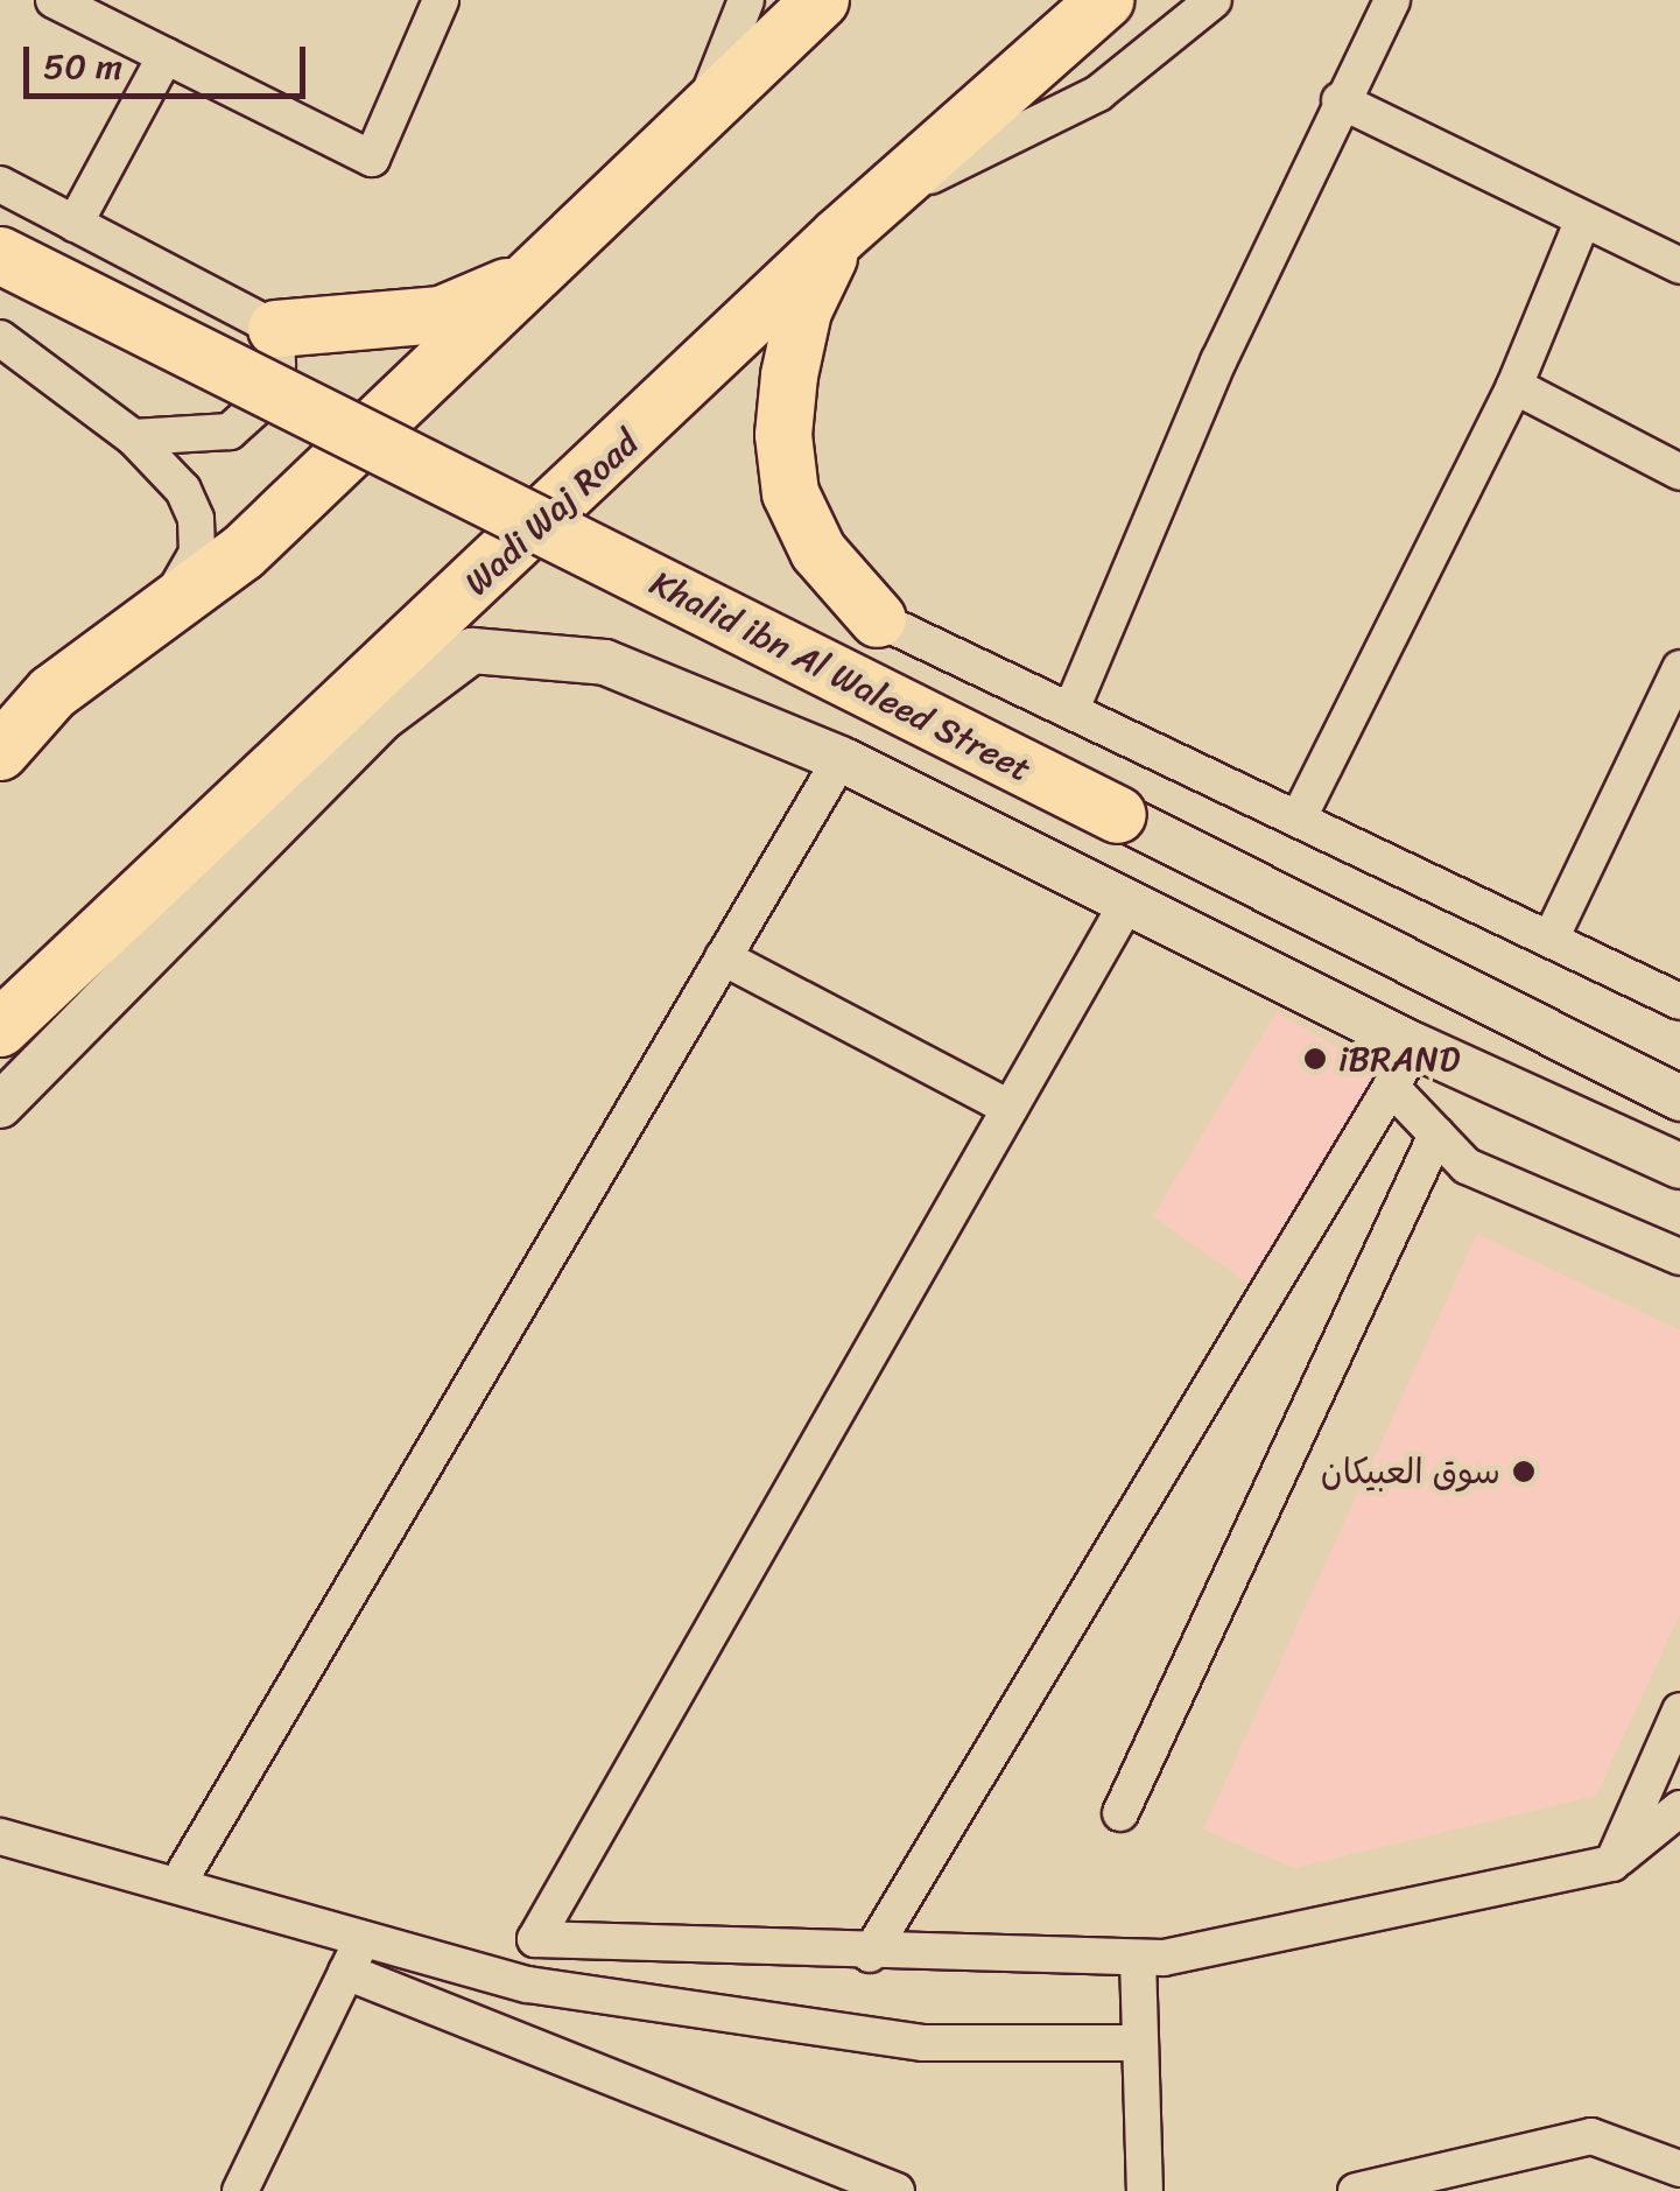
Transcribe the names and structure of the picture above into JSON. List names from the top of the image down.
{
  "streets": {
    "main road": ["Wadi Waj Road", "Khalid ibn Al Waleed Street"]
  },
  "places": ["iBRAND", "سوق العبيكان"],
  "scale_bar": "50 m"
}
